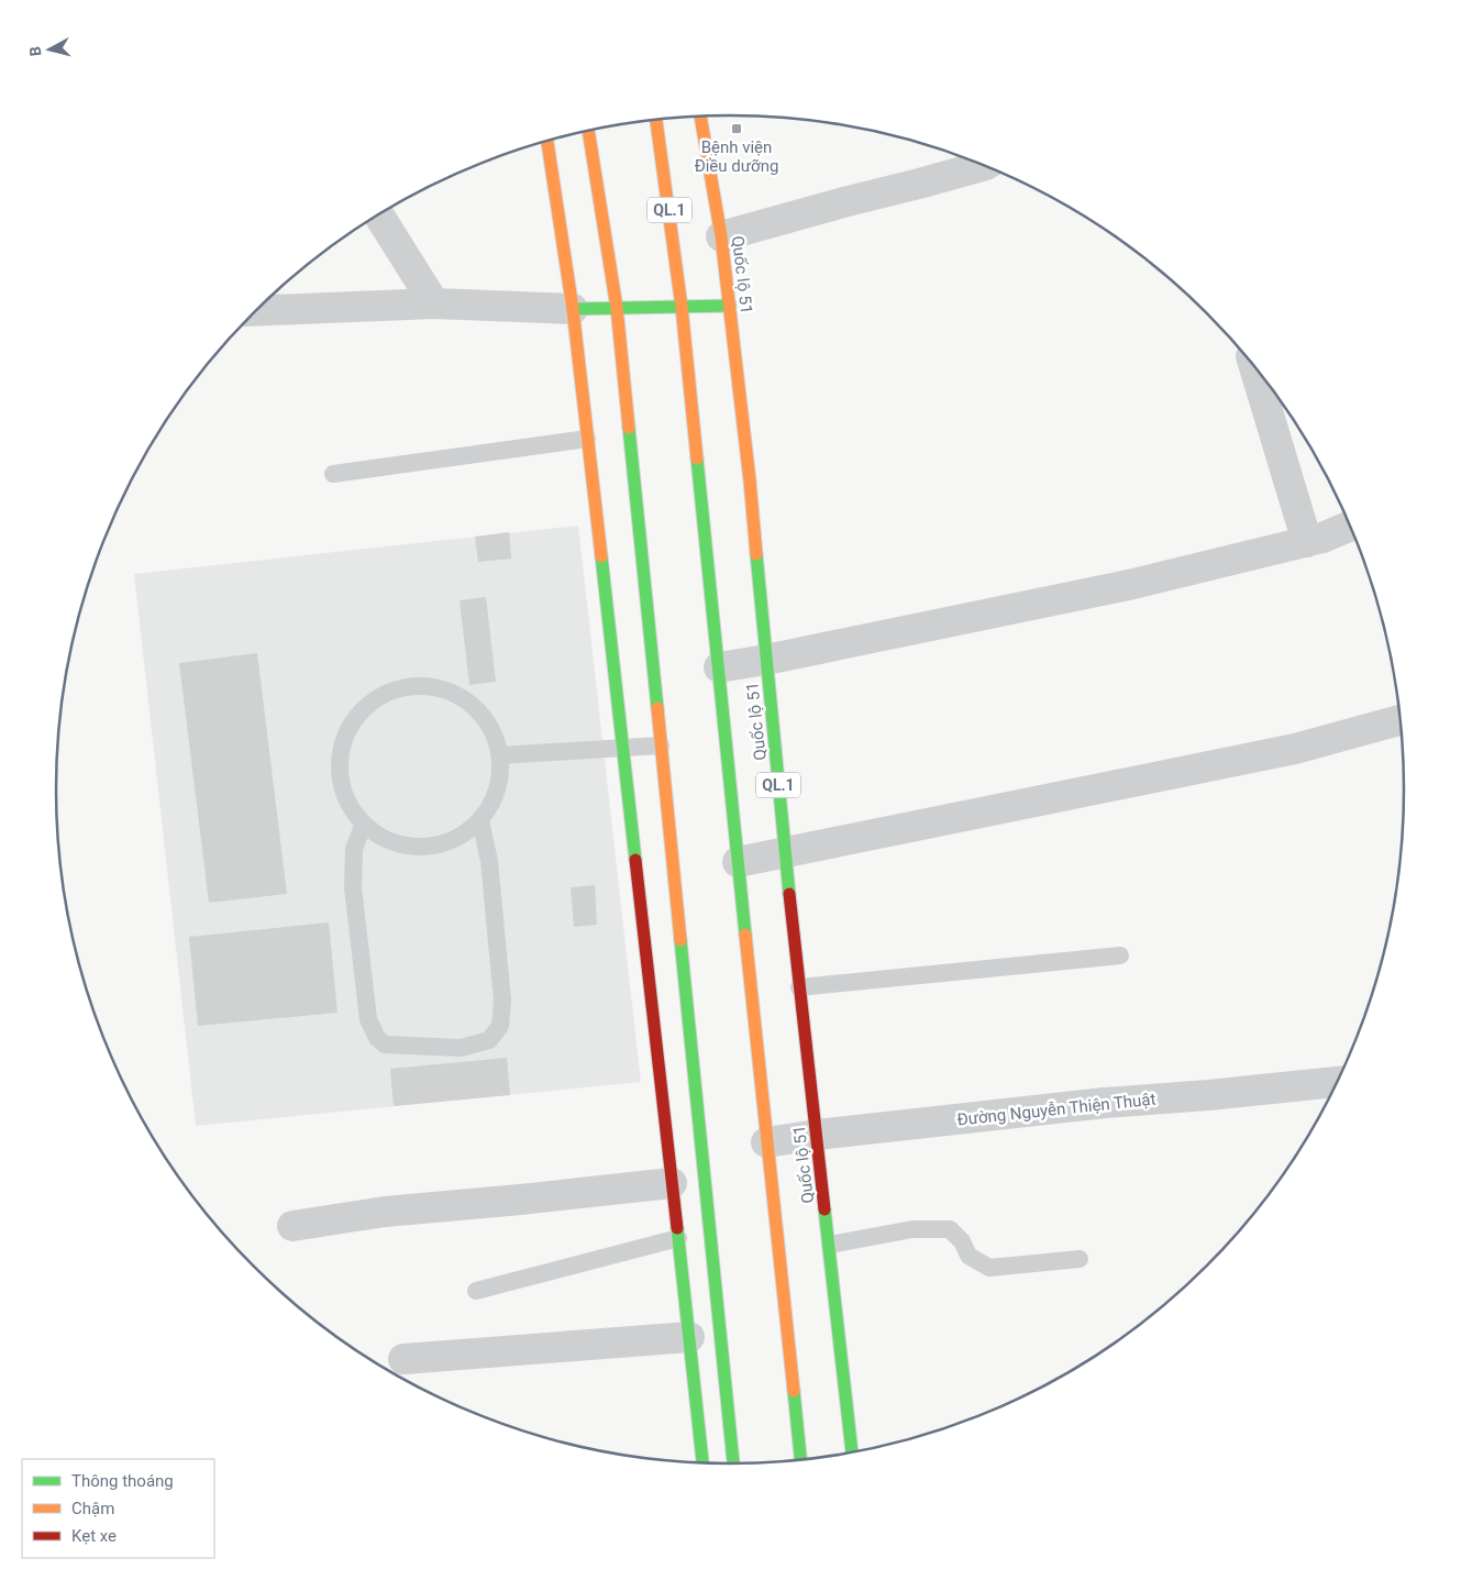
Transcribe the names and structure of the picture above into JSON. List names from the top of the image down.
{
  "streets": {
    "main road": ["QL.1", "Quốc lộ 51"],
    "street": ["Đường Nguyễn Thiện Thuật"]
  },
  "crossings": [
    ["Quốc lộ 51", "Đường Nguyễn Thiện Thuật"]
  ],
  "places": {
    "transit": ["Bệnh viện Điều dưỡng"]
  },
  "legend": ["Thông thoáng", "Chậm", "Kẹt xe"],
  "north": "left"
}
